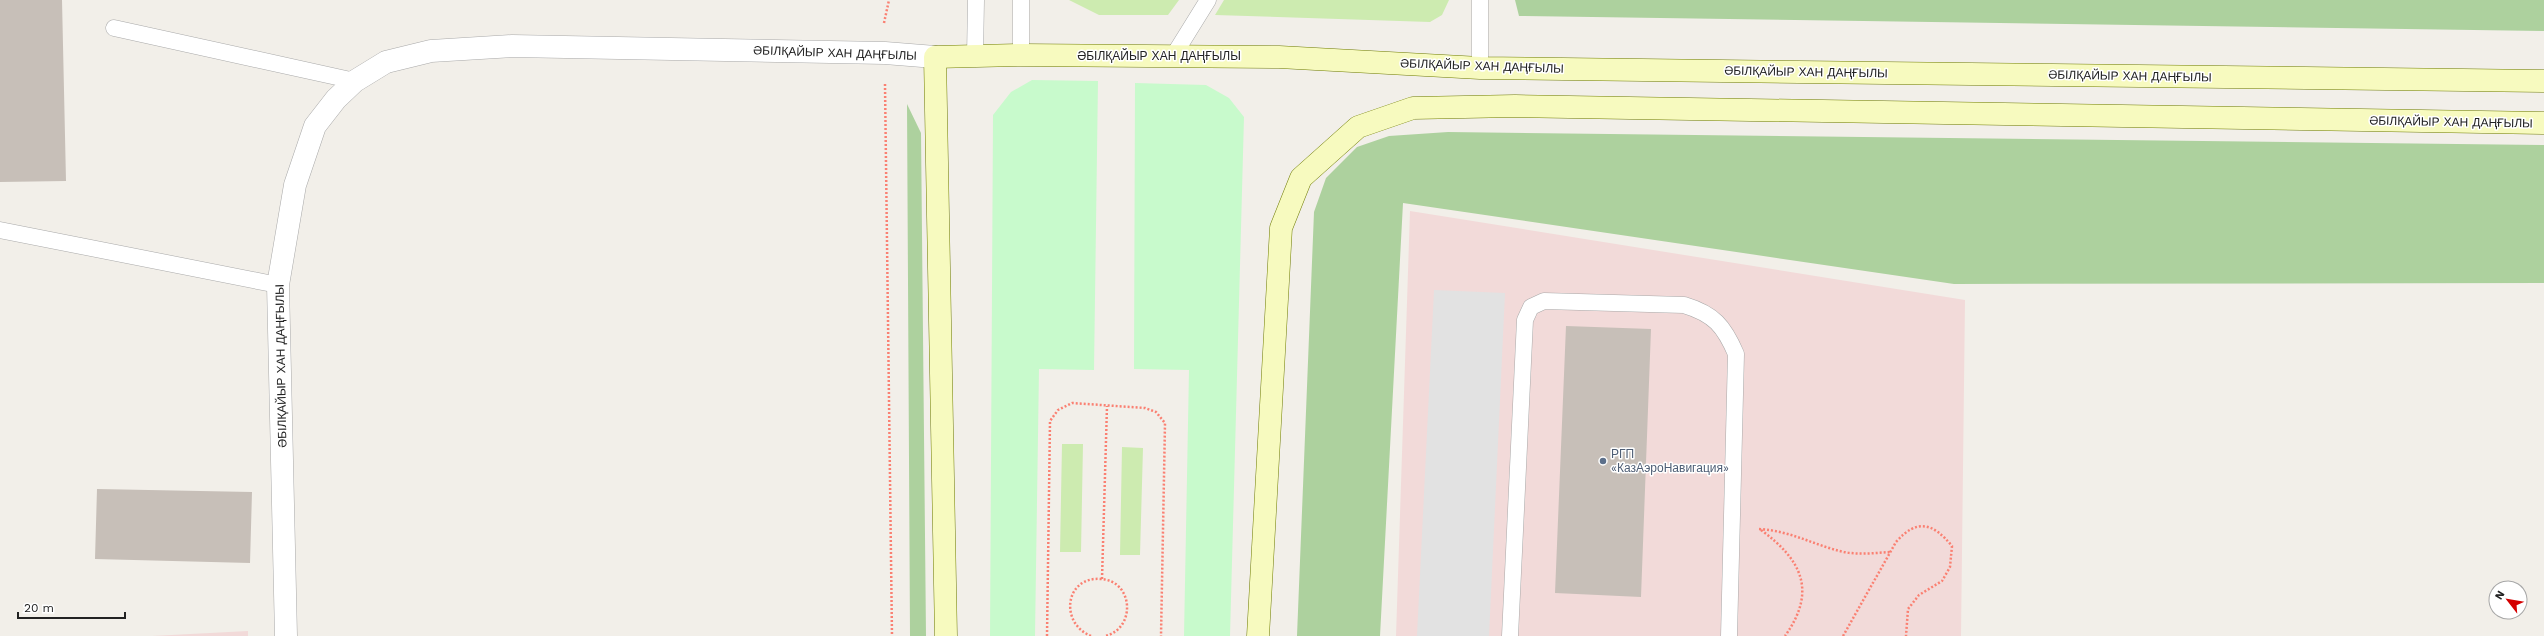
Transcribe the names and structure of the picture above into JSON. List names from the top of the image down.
{
  "streets": {
    "street": ["ӘБІЛҚАЙЫР ХАН ДАҢҒЫЛЫ"]
  },
  "places": ["РГП «КазАэроНавигация»"],
  "scale_bar": "20 m",
  "north": "top left"
}
